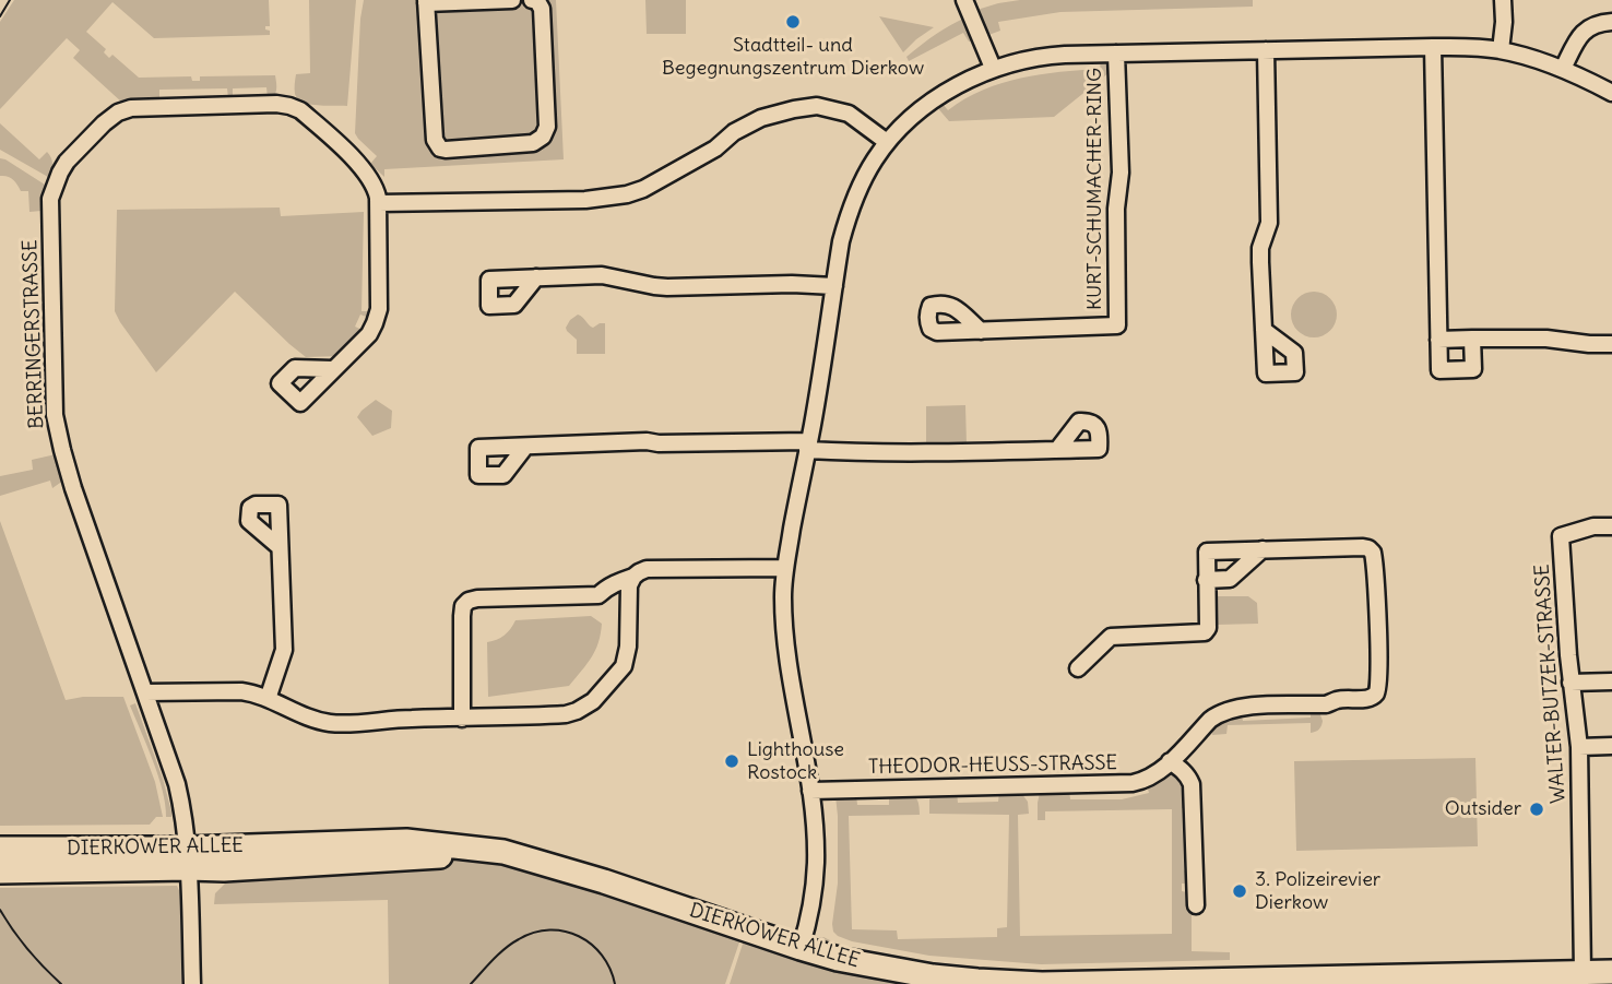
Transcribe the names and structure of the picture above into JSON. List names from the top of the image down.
{
  "streets": {
    "main road": ["DIERKOWER ALLEE"],
    "street": [
      "KURT-SCHUMACHER-RING",
      "BERRINGERSTRASSE",
      "WALTER-BUTZEK-STRASSE",
      "THEODOR-HEUSS-STRASSE"
    ]
  },
  "crossings": [
    ["KURT-SCHUMACHER-RING", "THEODOR-HEUSS-STRASSE"],
    ["KURT-SCHUMACHER-RING", "DIERKOWER ALLEE"],
    ["BERRINGERSTRASSE", "DIERKOWER ALLEE"],
    ["WALTER-BUTZEK-STRASSE", "DIERKOWER ALLEE"]
  ],
  "places": [
    "Stadtteil- und Begegnungszentrum Dierkow",
    "Lighthouse Rostock",
    "Outsider",
    "3. Polizeirevier Dierkow"
  ]
}
